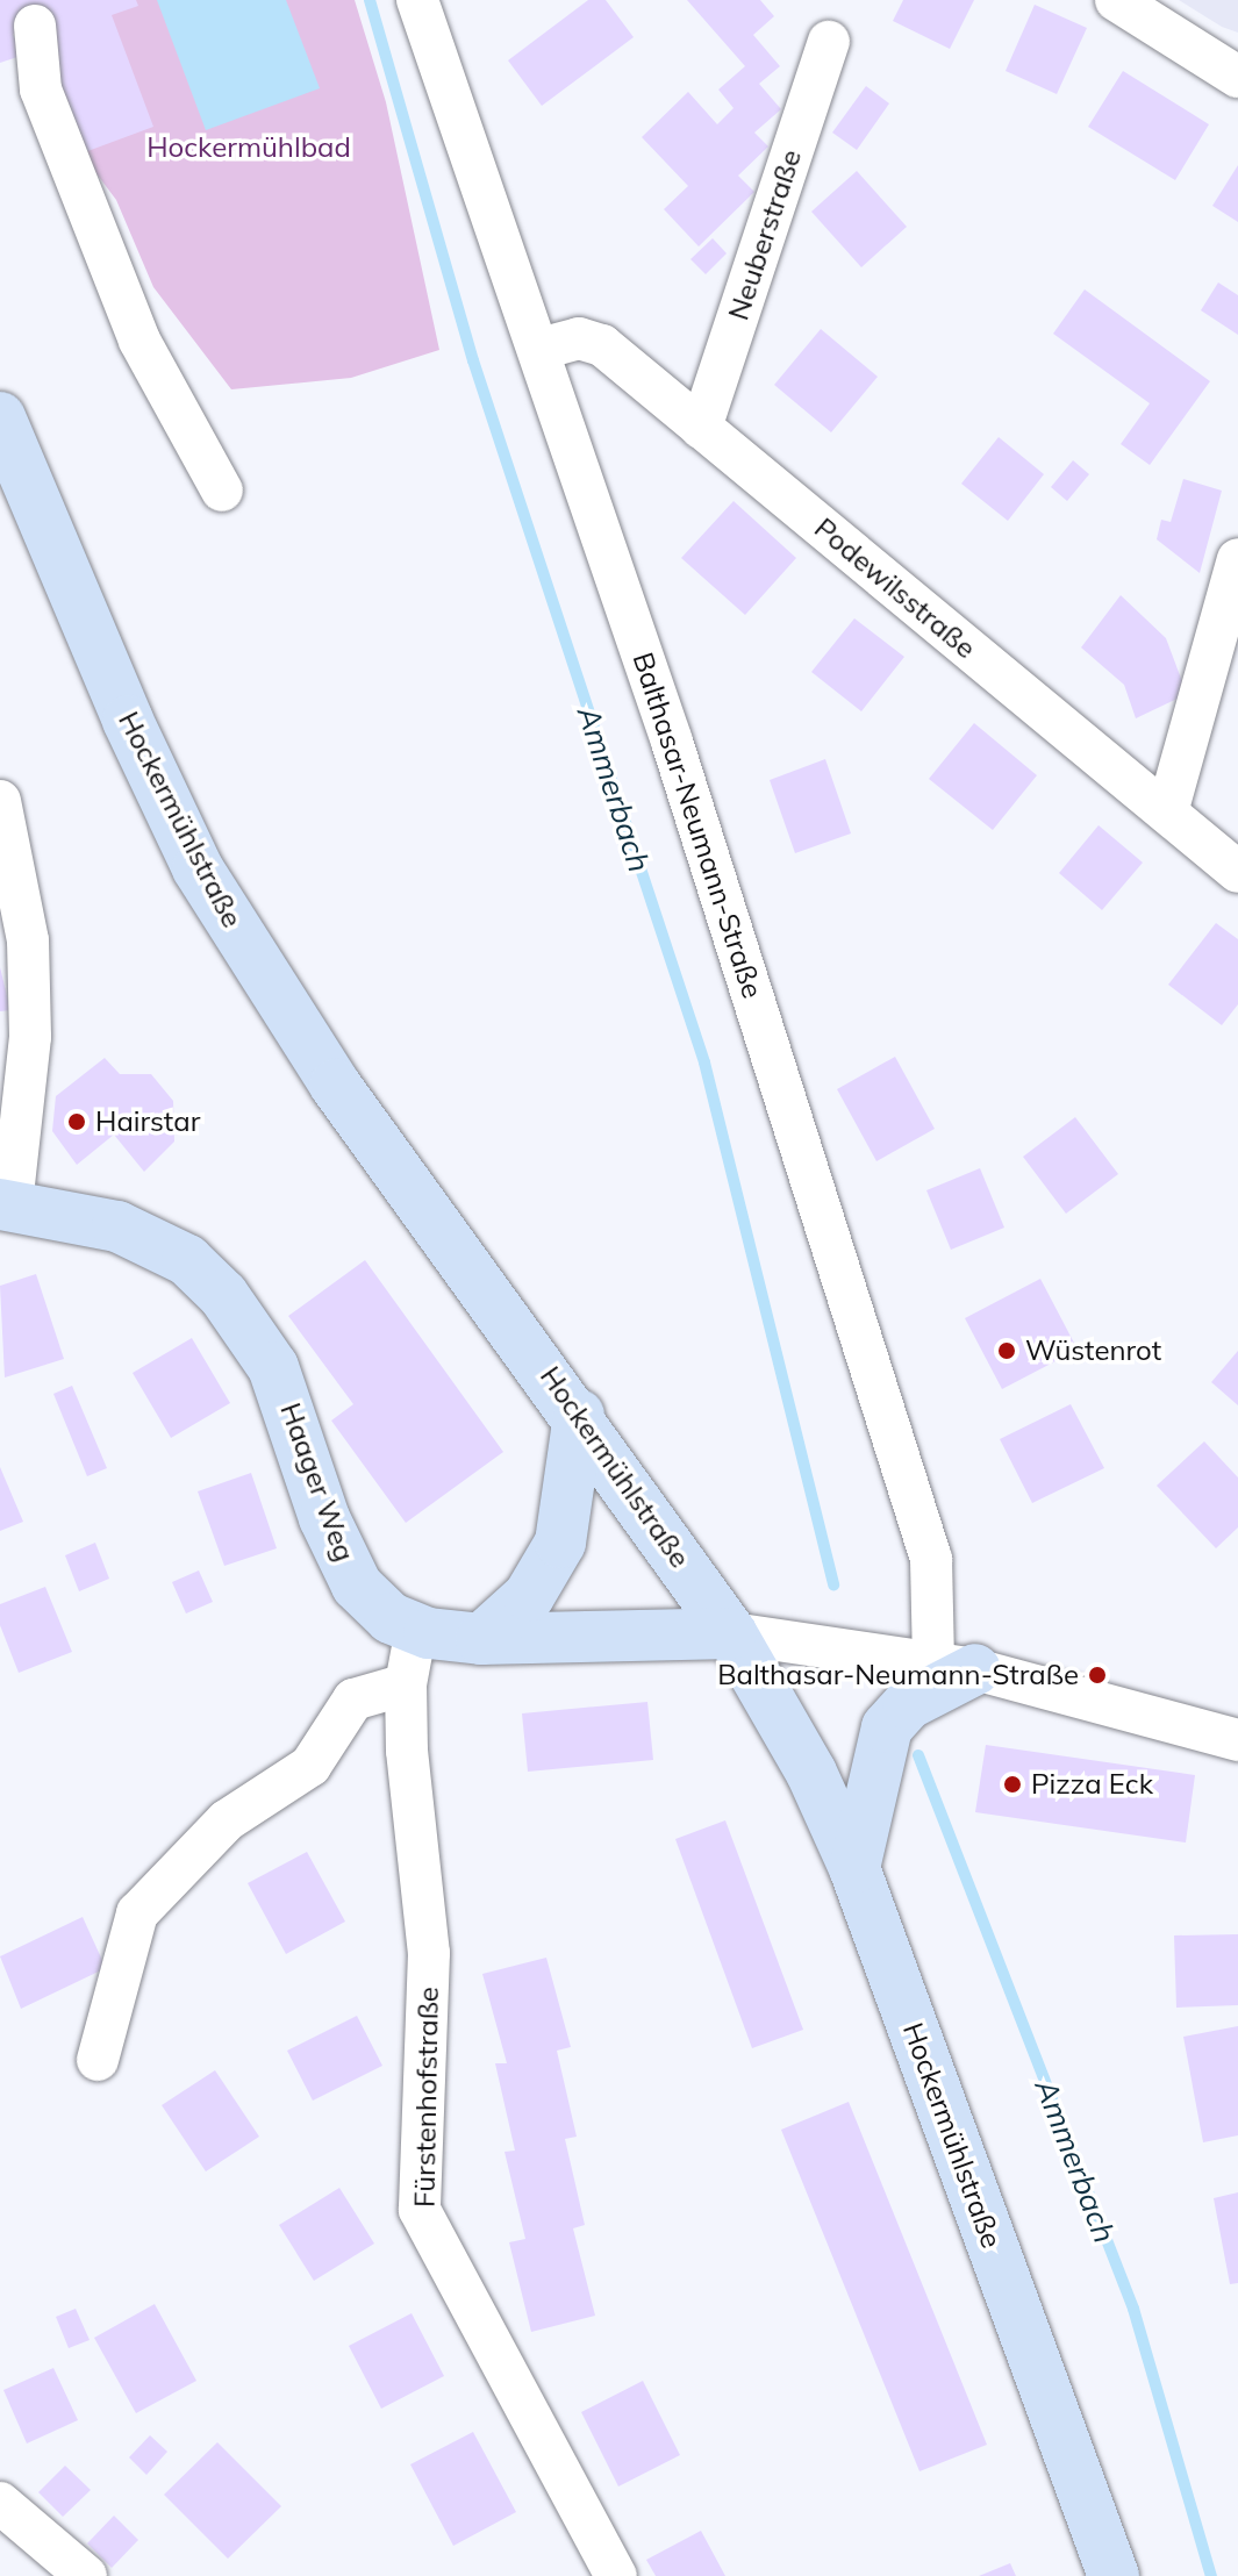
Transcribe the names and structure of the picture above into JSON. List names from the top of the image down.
{
  "streets": {
    "main road": ["Hockermühlstraße", "Haager Weg"],
    "street": [
      "Neuberstraße",
      "Podewilsstraße",
      "Balthasar-Neumann-Straße",
      "Fürstenhofstraße"
    ]
  },
  "crossings": [
    ["Neuberstraße", "Podewilsstraße"],
    ["Podewilsstraße", "Balthasar-Neumann-Straße"],
    ["Hockermühlstraße", "Haager Weg"],
    ["Haager Weg", "Fürstenhofstraße"]
  ],
  "water": ["Ammerbach"],
  "parks": ["Hockermühlbad"],
  "places": [
    "Hairstar",
    "Wüstenrot",
    "Balthasar-Neumann-Straße",
    "Pizza Eck"
  ]
}
